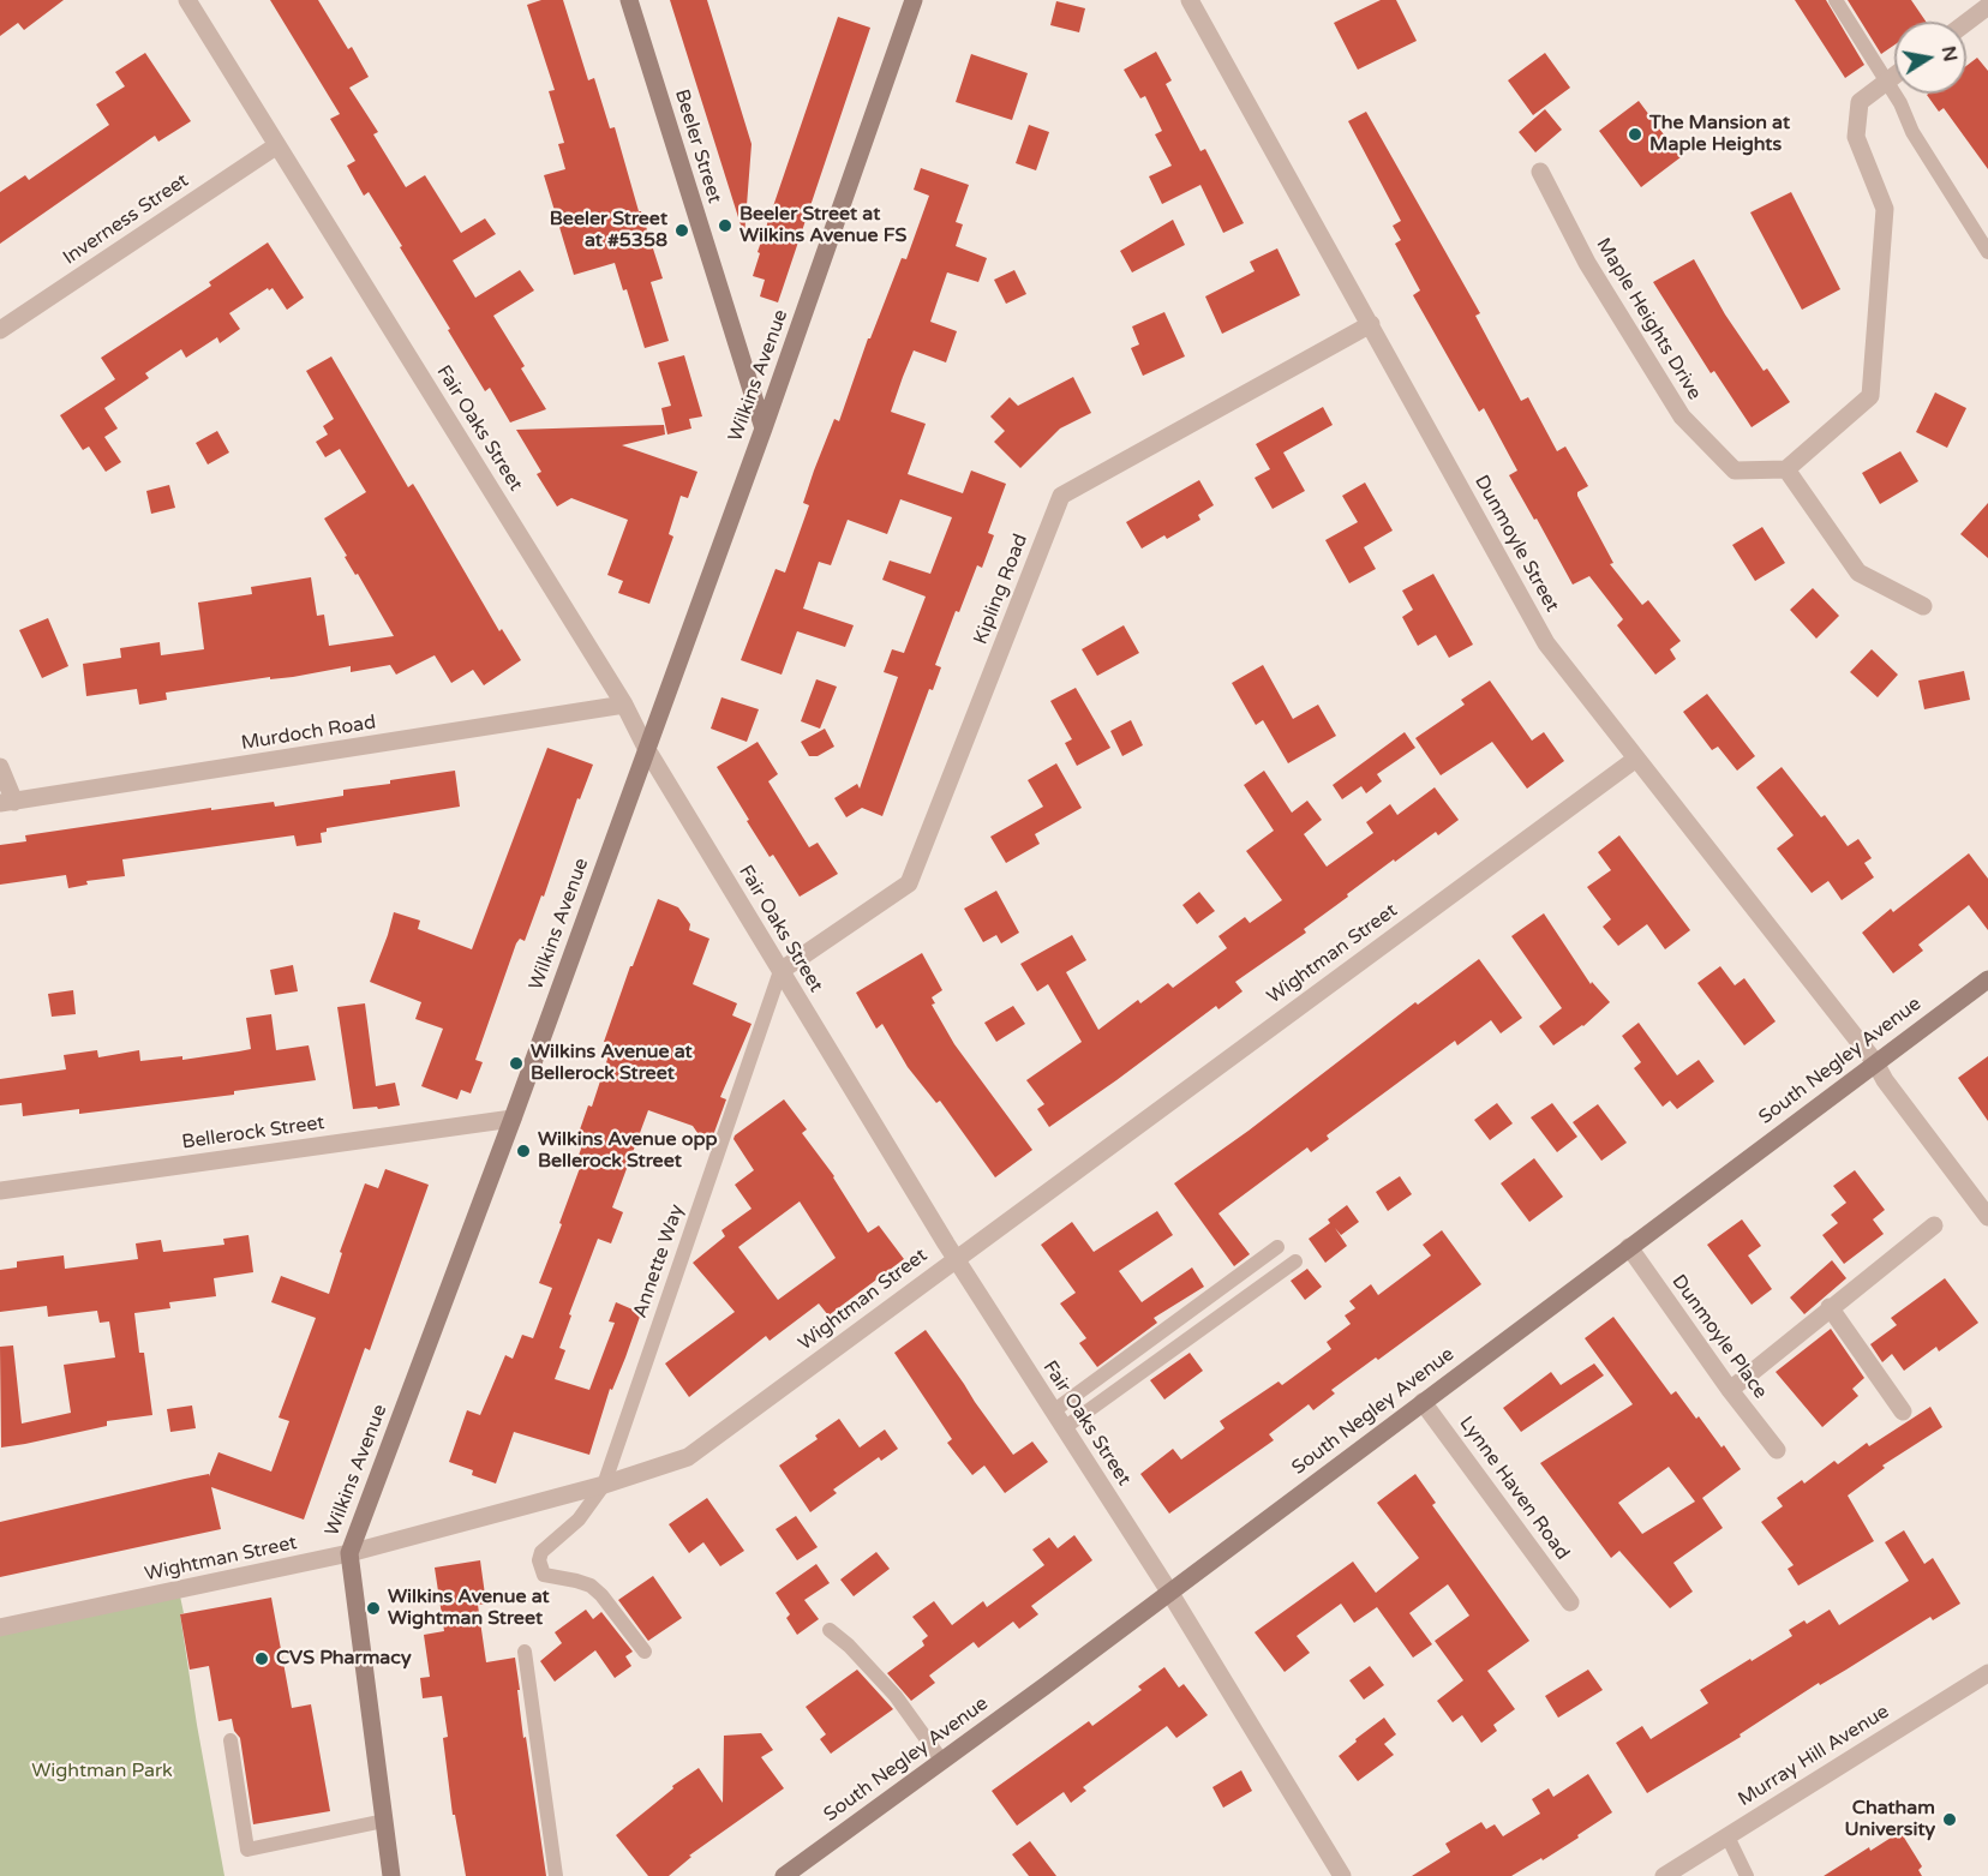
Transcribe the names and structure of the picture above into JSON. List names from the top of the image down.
{
  "streets": {
    "main road": ["Beeler Street", "Wilkins Avenue", "South Negley Avenue"],
    "street": [
      "Inverness Street",
      "Maple Heights Drive",
      "Fair Oaks Street",
      "Dunmoyle Street",
      "Kipling Road",
      "Murdoch Road",
      "Wightman Street",
      "Bellerock Street",
      "Dunmoyle Place",
      "Lynne Haven Road",
      "Murray Hill Avenue"
    ],
    "lane": ["Annette Way"]
  },
  "crossings": [
    ["Beeler Street", "Wilkins Avenue"],
    ["Inverness Street", "Fair Oaks Street"],
    ["Wilkins Avenue", "Fair Oaks Street"],
    ["Wilkins Avenue", "Wightman Street"],
    ["Wilkins Avenue", "Bellerock Street"],
    ["Fair Oaks Street", "Kipling Road"],
    ["Fair Oaks Street", "Murdoch Road"],
    ["Fair Oaks Street", "Wightman Street"],
    ["Fair Oaks Street", "South Negley Avenue"],
    ["Fair Oaks Street", "Annette Way"],
    ["Dunmoyle Street", "Kipling Road"],
    ["Dunmoyle Street", "Wightman Street"],
    ["Dunmoyle Street", "South Negley Avenue"],
    ["Kipling Road", "Annette Way"],
    ["Wightman Street", "Annette Way"],
    ["South Negley Avenue", "Dunmoyle Place"],
    ["South Negley Avenue", "Lynne Haven Road"]
  ],
  "parks": ["Wightman Park"],
  "places": [
    "The Mansion at Maple Heights",
    "Beeler Street at Wilkins Avenue FS",
    "Beeler Street at #5358",
    "Wilkins Avenue at Bellerock Street",
    "Wilkins Avenue opp Bellerock Street",
    "Wilkins Avenue at Wightman Street",
    "CVS Pharmacy",
    "Chatham University"
  ],
  "north": "right"
}
